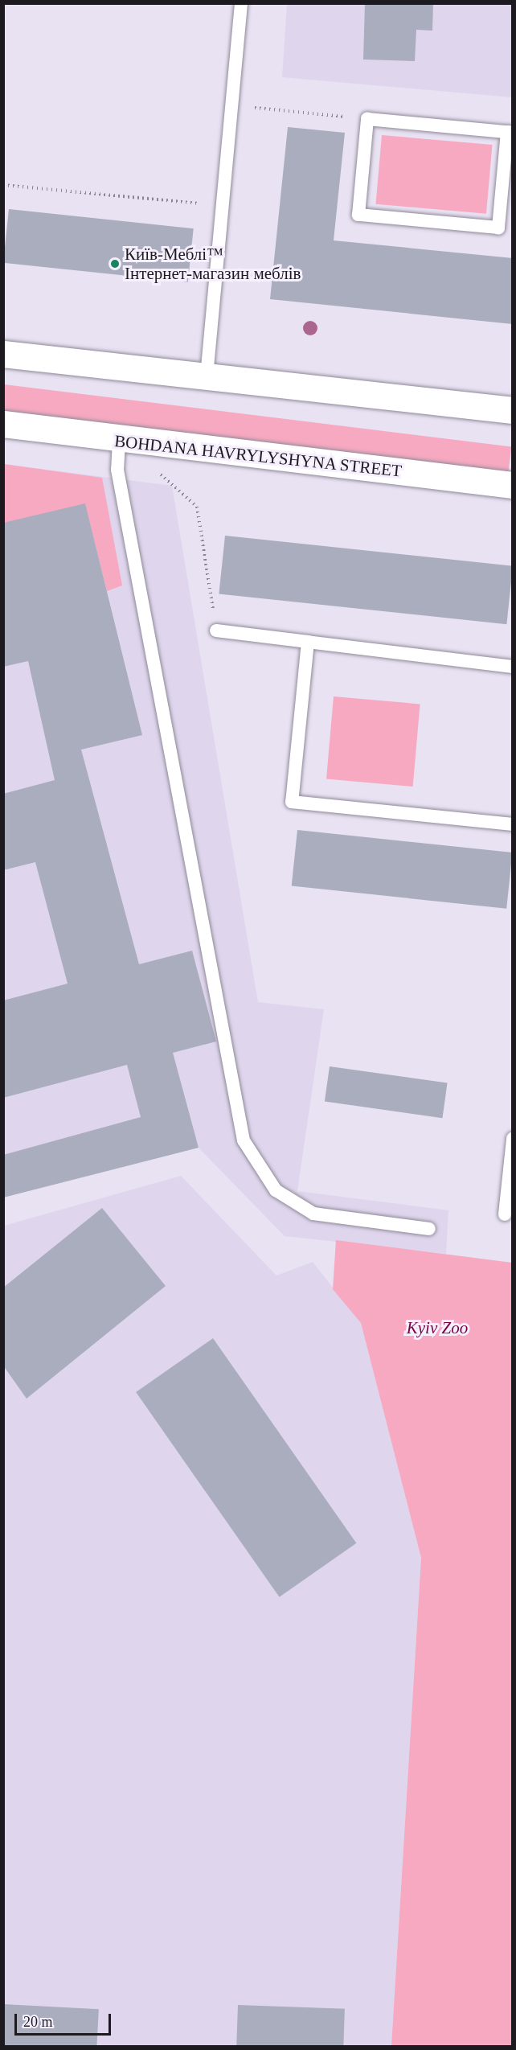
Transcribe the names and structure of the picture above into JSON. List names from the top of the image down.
{
  "streets": {
    "street": ["BOHDANA HAVRYLYSHYNA STREET"]
  },
  "parks": ["Kyiv Zoo"],
  "places": ["Київ-Меблі™ Інтернет-магазин меблів"],
  "scale_bar": "20 m"
}
